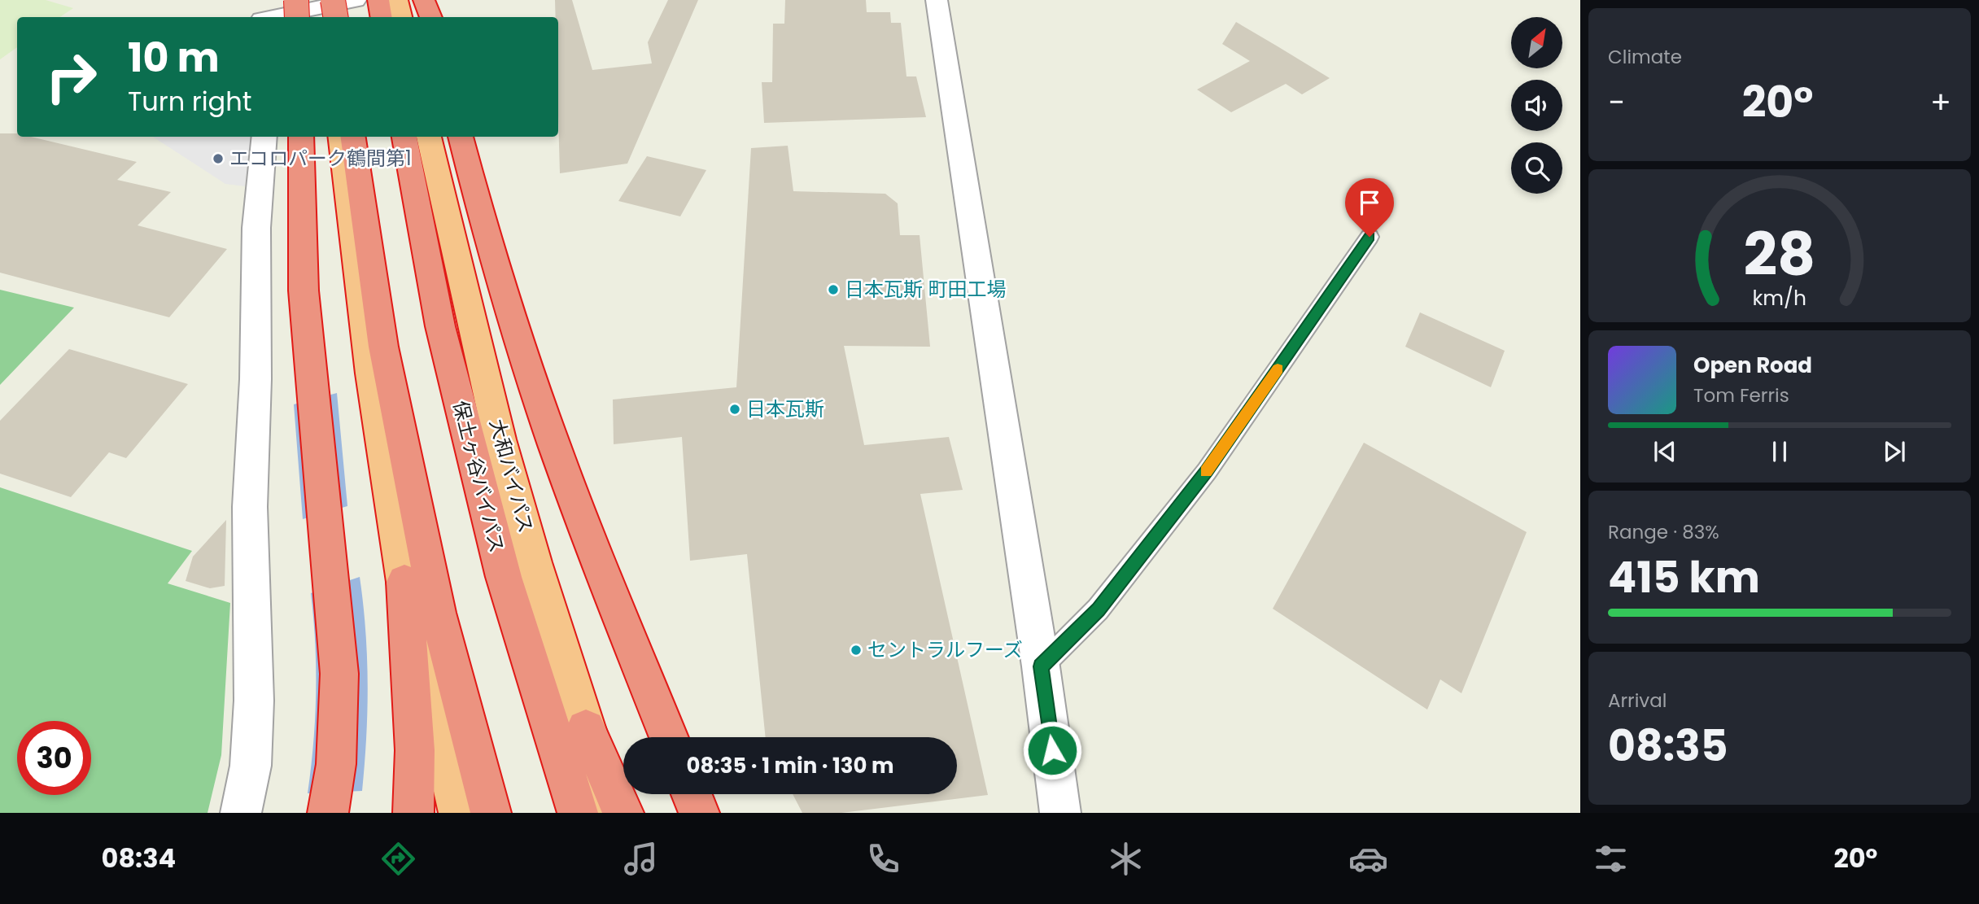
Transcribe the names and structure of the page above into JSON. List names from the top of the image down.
{
  "streets": {
    "highway": ["大和バイパス", "保土ヶ谷バイパス"]
  },
  "places": [
    "エコロパーク鶴間第1",
    "日本瓦斯 町田工場",
    "日本瓦斯",
    "セントラルフーズ"
  ],
  "north": "top right",
  "page": {
    "tile": [
      "Climate",
      ["Range · 83%", "415 km"],
      ["Arrival", "08:35"]
    ],
    "turn": ["10 m", "Turn right"],
    "heat": ["−", "20°", "+"],
    "song": ["Open Road", "Tom Ferris"],
    "limit": "30",
    "trip": "08:35 · 1 min · 130 m",
    "tabs": ["08:34", "20°"],
    "gauge": ["28", "km/h"]
  }
}
